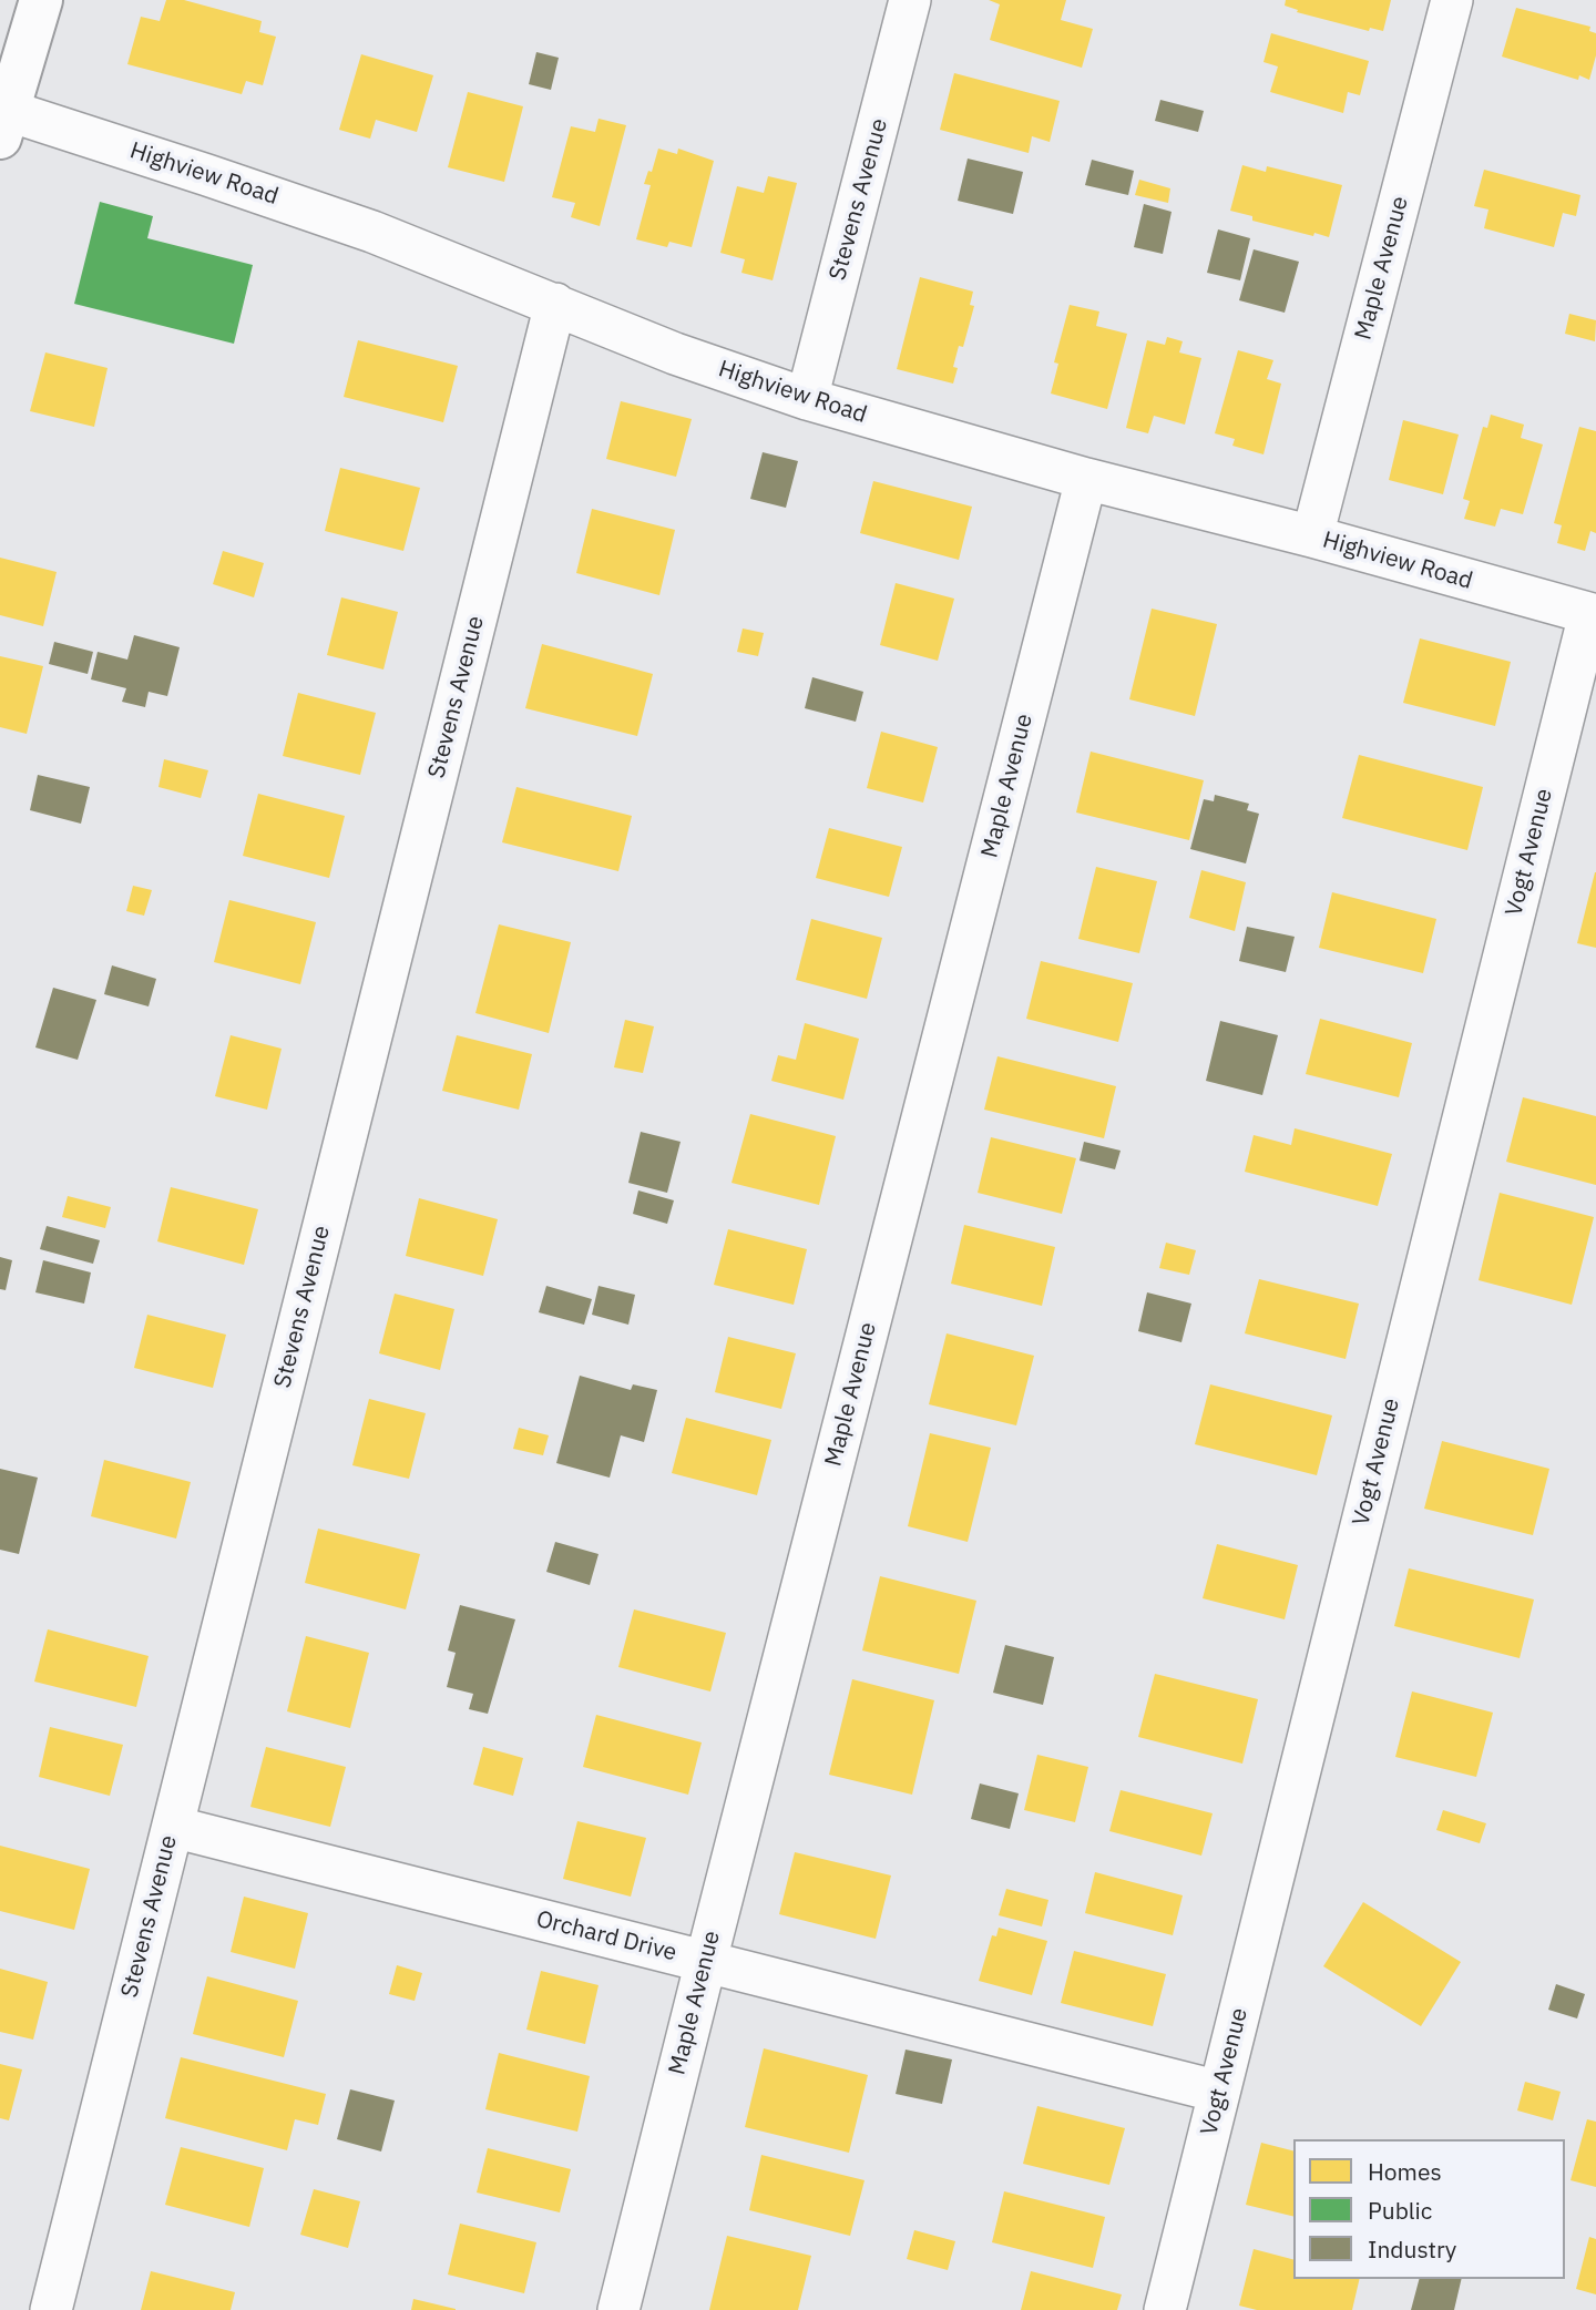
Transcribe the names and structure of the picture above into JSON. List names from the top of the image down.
{
  "streets": {
    "street": [
      "Highview Road",
      "Stevens Avenue",
      "Maple Avenue",
      "Vogt Avenue",
      "Orchard Drive"
    ]
  },
  "crossings": [
    ["Highview Road", "Stevens Avenue"],
    ["Highview Road", "Maple Avenue"],
    ["Highview Road", "Vogt Avenue"],
    ["Stevens Avenue", "Orchard Drive"],
    ["Maple Avenue", "Orchard Drive"],
    ["Vogt Avenue", "Orchard Drive"]
  ],
  "legend": ["Homes", "Public", "Industry"]
}
